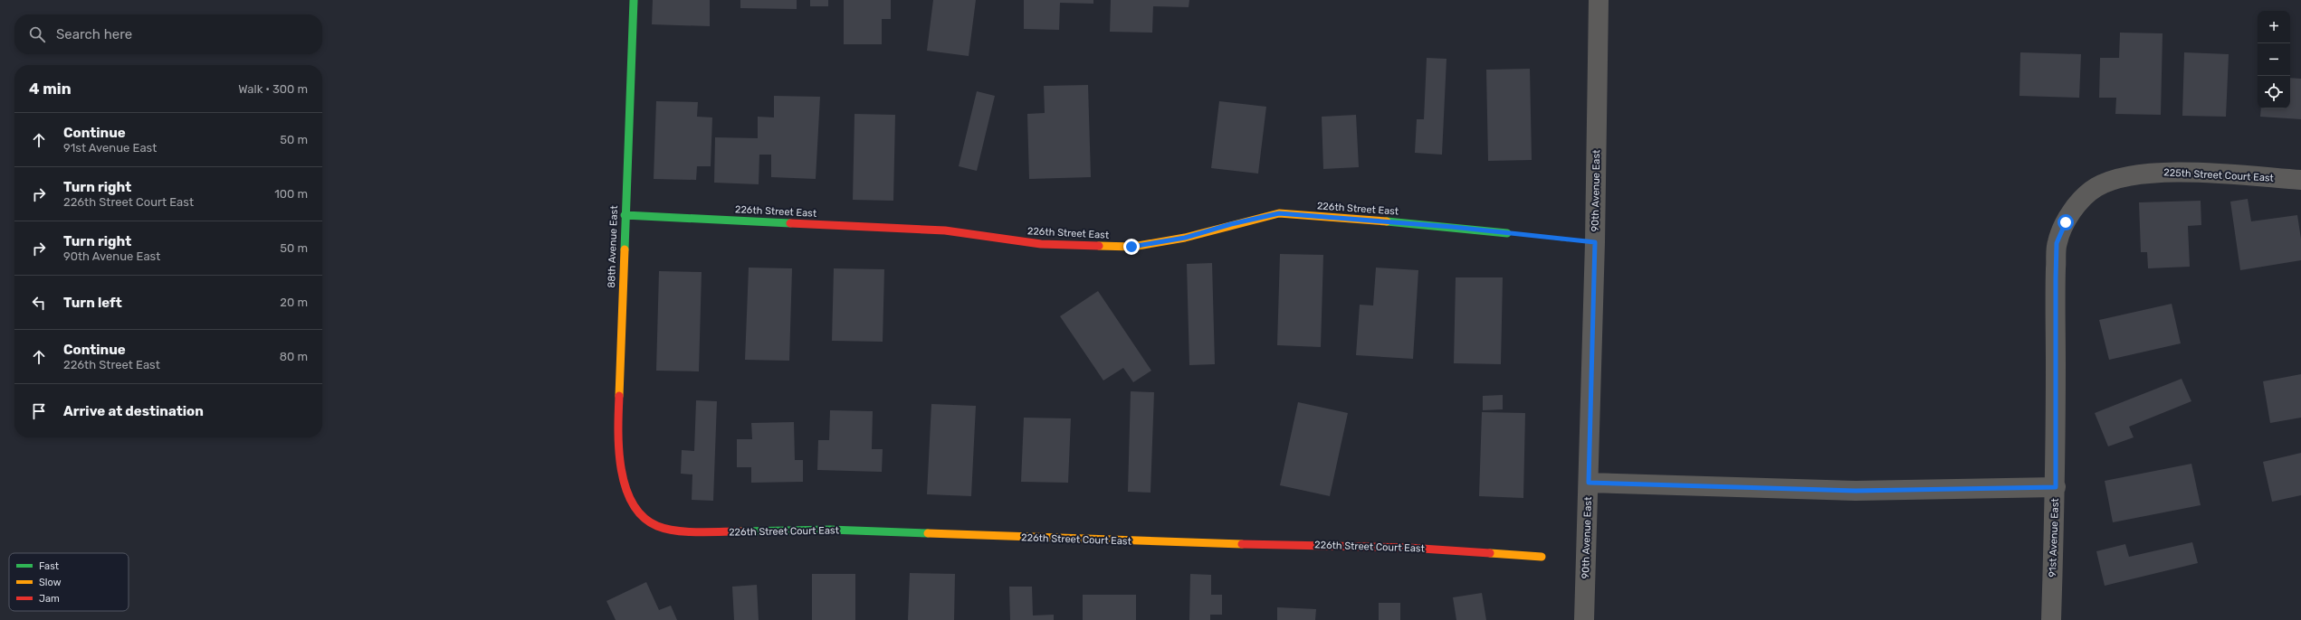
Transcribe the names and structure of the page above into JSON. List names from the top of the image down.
{
  "streets": {
    "street": [
      "225th Street Court East",
      "90th Avenue East",
      "226th Street East",
      "88th Avenue East",
      "226th Street Court East",
      "91st Avenue East"
    ]
  },
  "crossings": [
    ["225th Street Court East", "91st Avenue East"],
    ["226th Street East", "88th Avenue East"],
    ["88th Avenue East", "226th Street Court East"]
  ],
  "legend": ["Fast", "Slow", "Jam"],
  "page": {
    "map_buttons": ["+", "−"],
    "search": "Search here",
    "heading": ["4 min", "Walk · 300 m"],
    "list": [
      ["Continue", "91st Avenue East", "50 m"],
      ["Turn right", "226th Street Court East", "100 m"],
      ["Turn right", "90th Avenue East", "50 m"],
      ["Turn left", "20 m"],
      ["Continue", "226th Street East", "80 m"],
      "Arrive at destination"
    ]
  }
}
